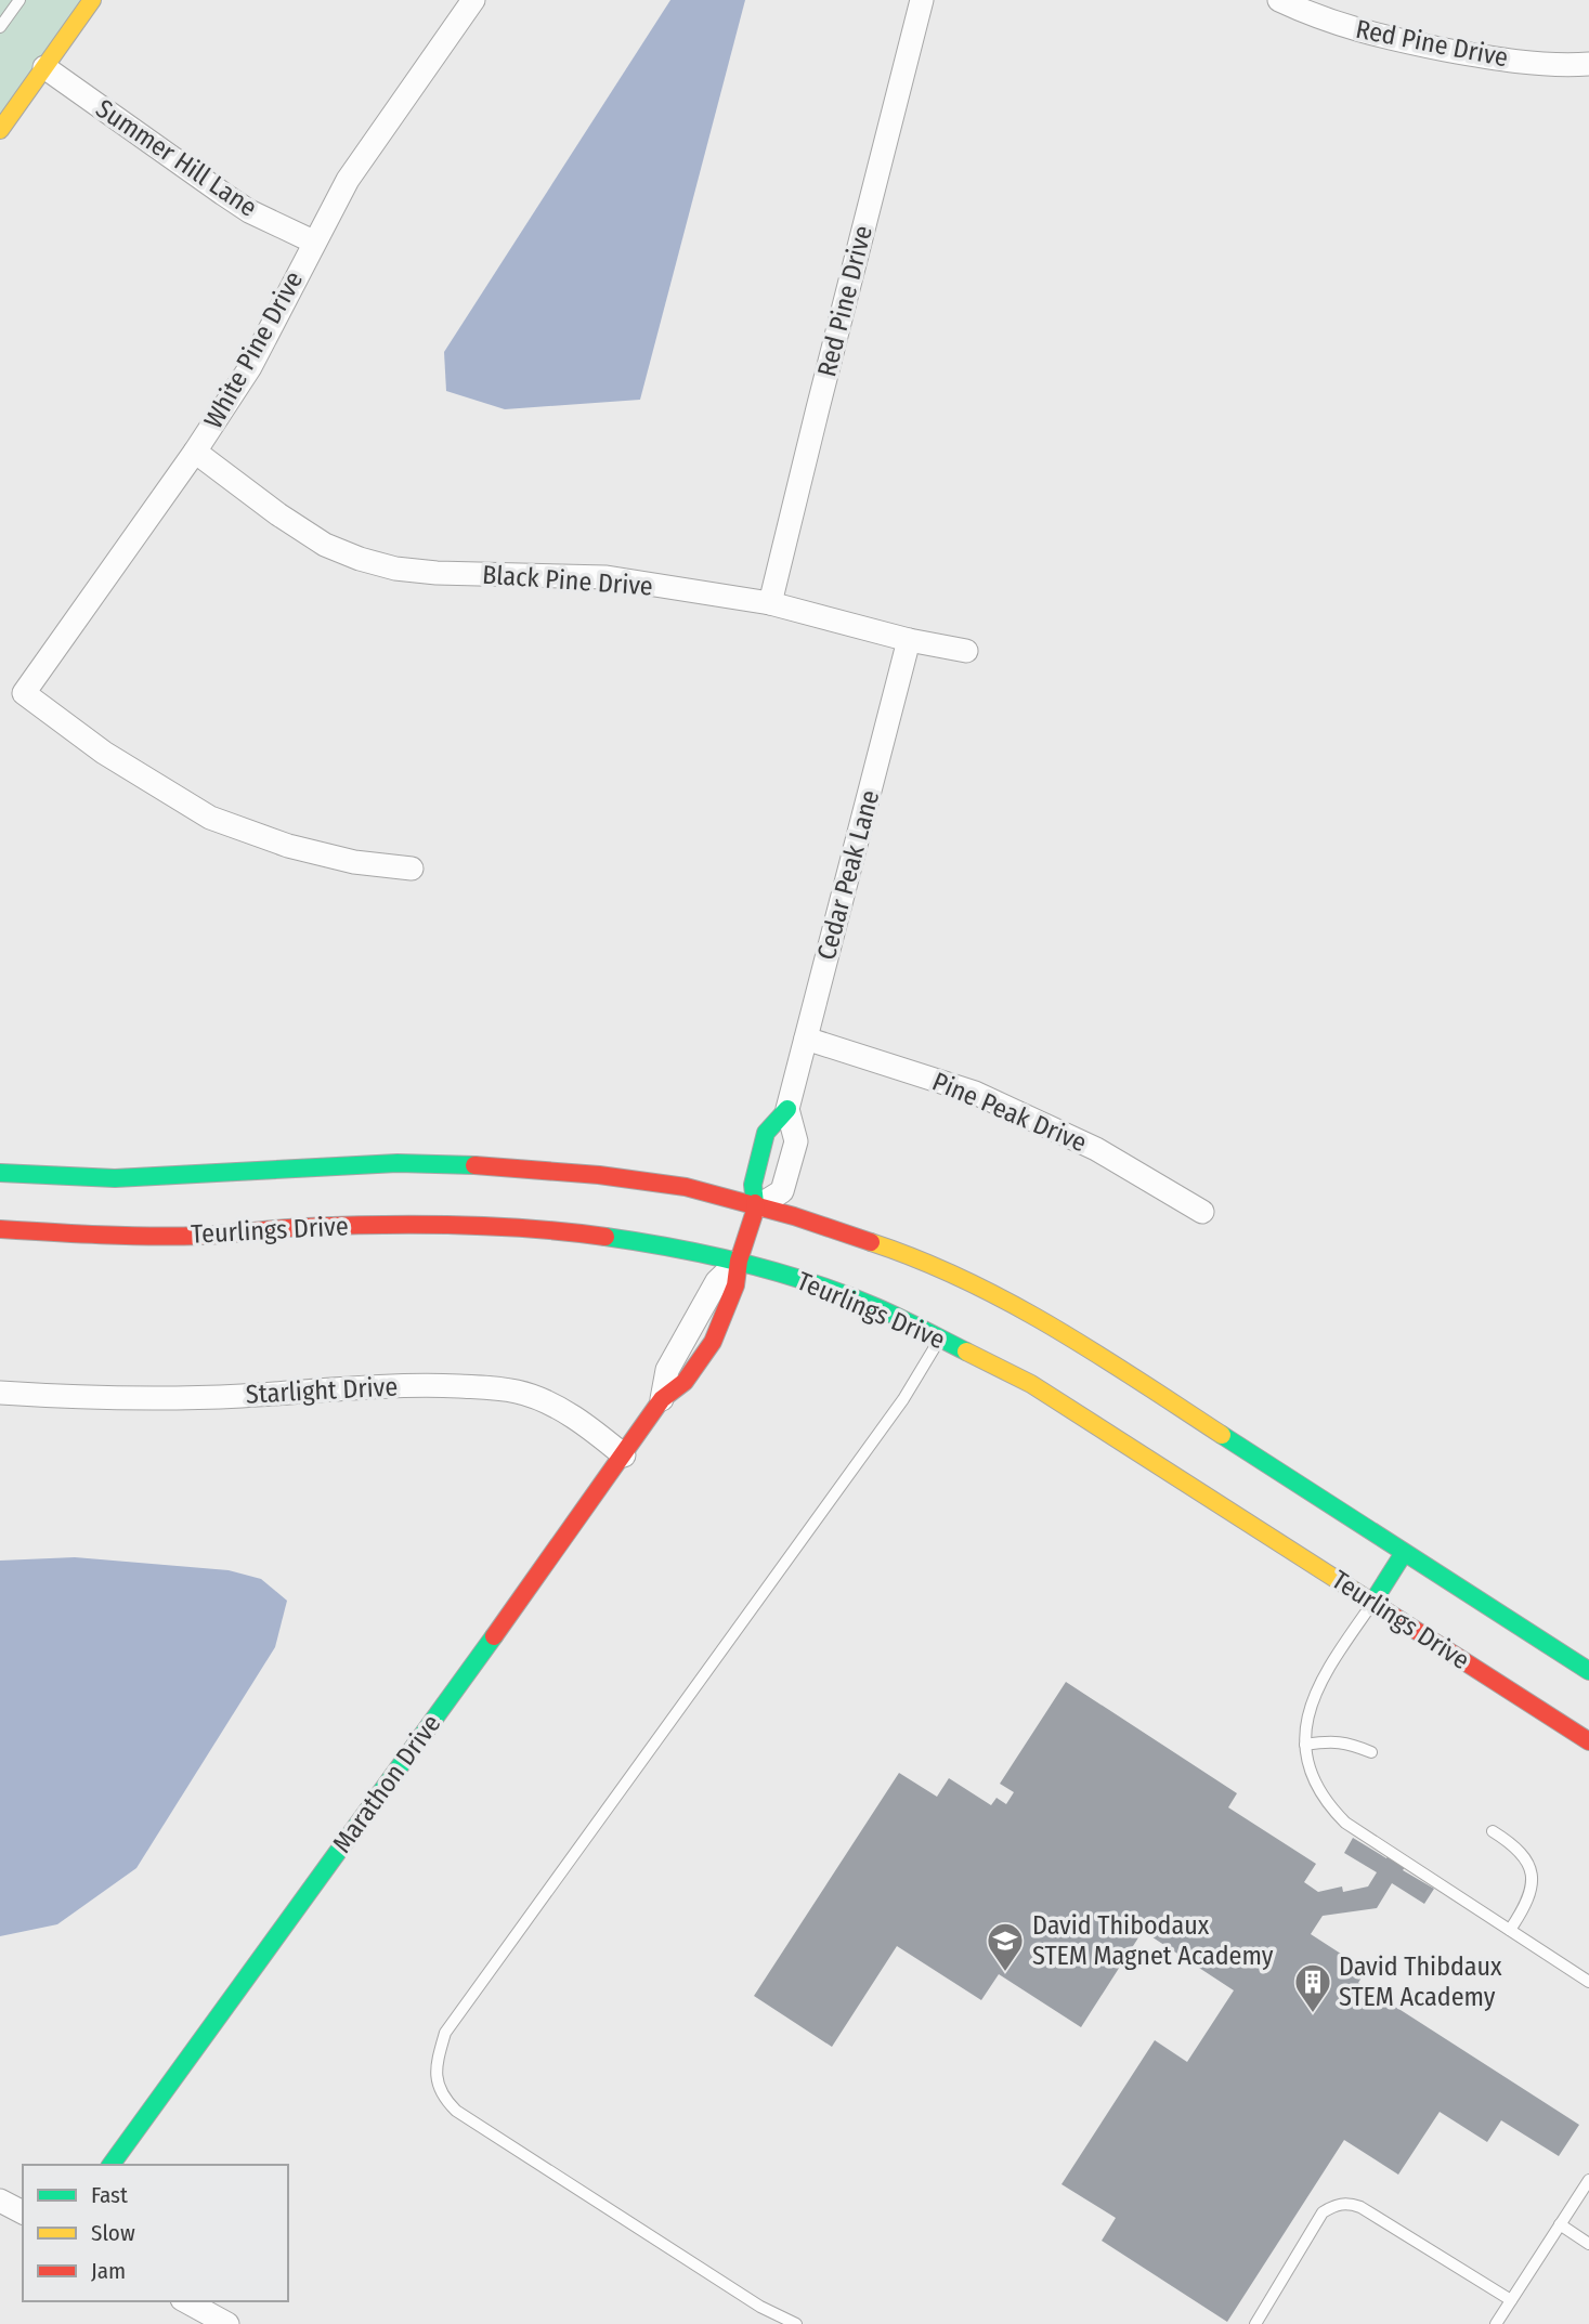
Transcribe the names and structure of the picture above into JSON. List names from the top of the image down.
{
  "streets": {
    "street": [
      "Red Pine Drive",
      "Summer Hill Lane",
      "White Pine Drive",
      "Black Pine Drive",
      "Cedar Peak Lane",
      "Pine Peak Drive",
      "Teurlings Drive",
      "Starlight Drive",
      "Marathon Drive"
    ]
  },
  "crossings": [
    ["Red Pine Drive", "Black Pine Drive"],
    ["Summer Hill Lane", "White Pine Drive"],
    ["White Pine Drive", "Black Pine Drive"],
    ["Black Pine Drive", "Cedar Peak Lane"],
    ["Cedar Peak Lane", "Pine Peak Drive"],
    ["Teurlings Drive", "Marathon Drive"],
    ["Starlight Drive", "Marathon Drive"]
  ],
  "places": {
    "school or university": ["David Thibodaux STEM Magnet Academy"],
    "building": ["David Thibdaux STEM Academy"]
  },
  "legend": ["Fast", "Slow", "Jam"]
}
